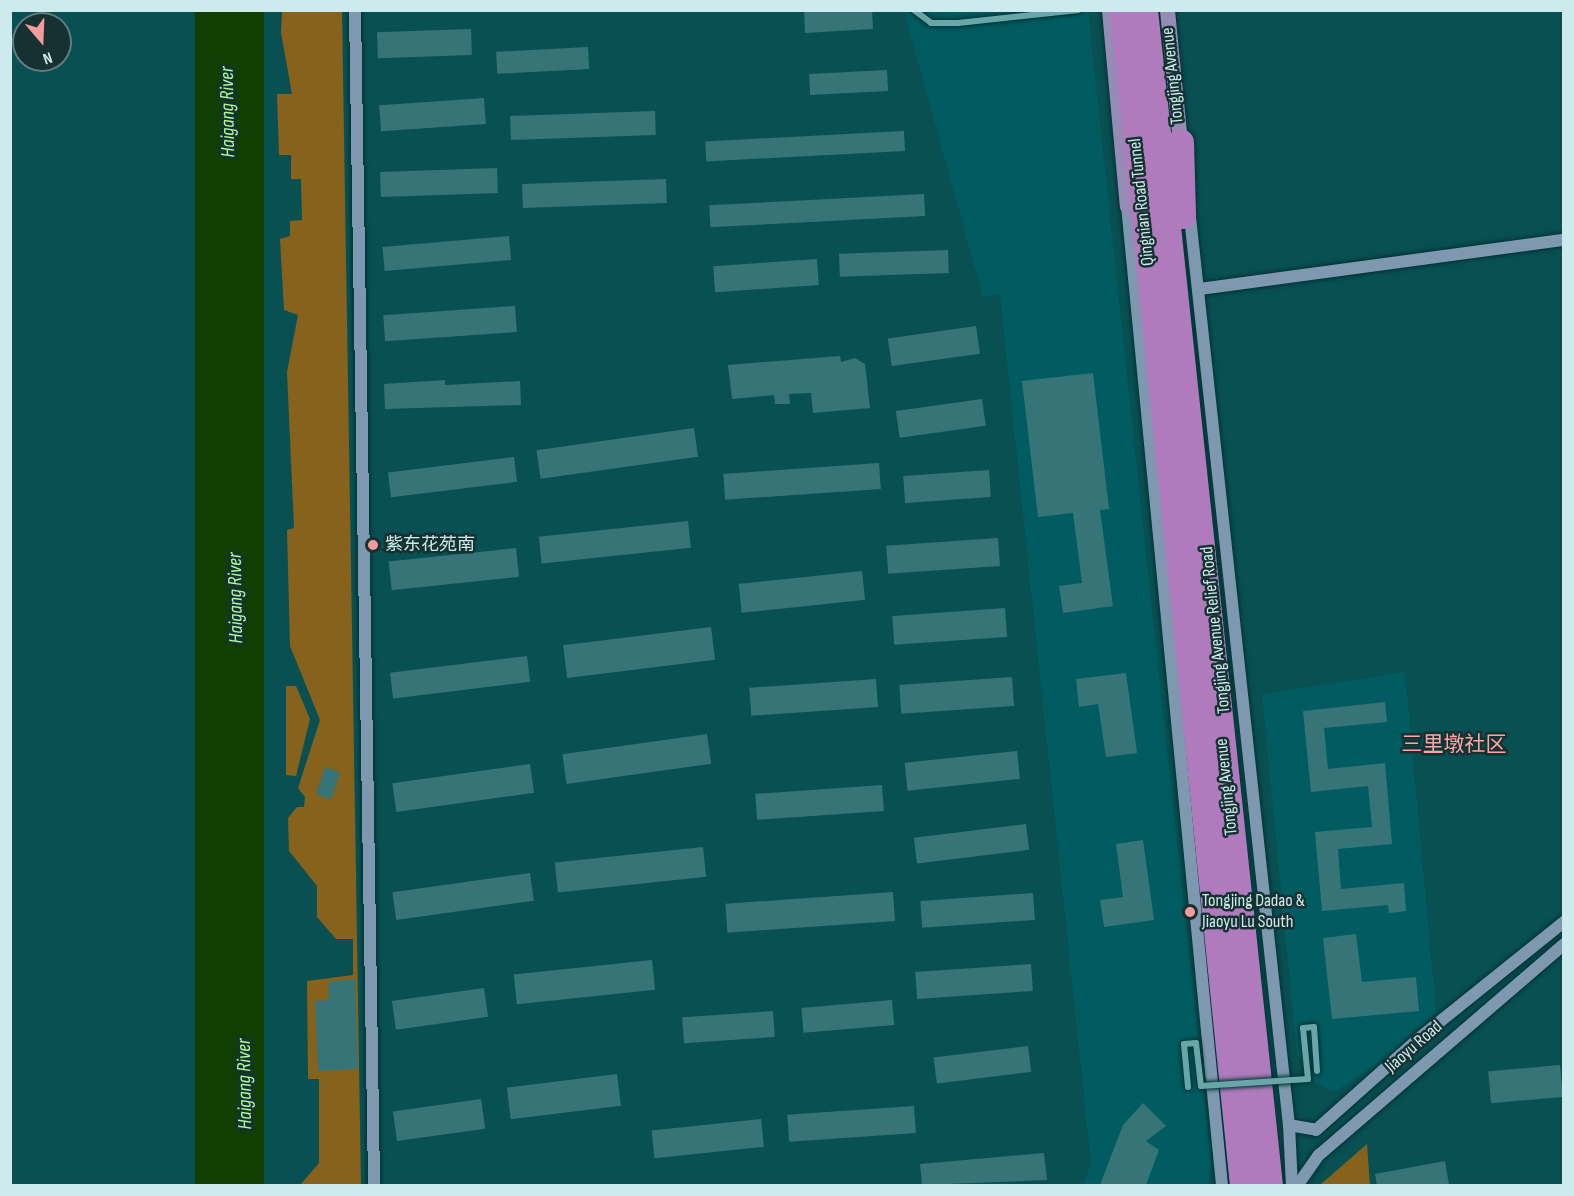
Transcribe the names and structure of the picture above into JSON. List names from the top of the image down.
{
  "streets": {
    "highway": ["Tongjing Avenue", "Qingnian Road Tunnel"],
    "street": ["Tongjing Avenue Relief Road", "Jiaoyu Road"]
  },
  "crossings": [
    ["Tongjing Avenue", "Qingnian Road Tunnel"],
    ["Tongjing Avenue", "Tongjing Avenue Relief Road"],
    ["Tongjing Avenue Relief Road", "Jiaoyu Road"]
  ],
  "districts": ["三里墩社区"],
  "water": ["Haigang River"],
  "places": ["紫东花苑南", "Tongjing Dadao & Jiaoyu Lu South"],
  "north": "bottom"
}
